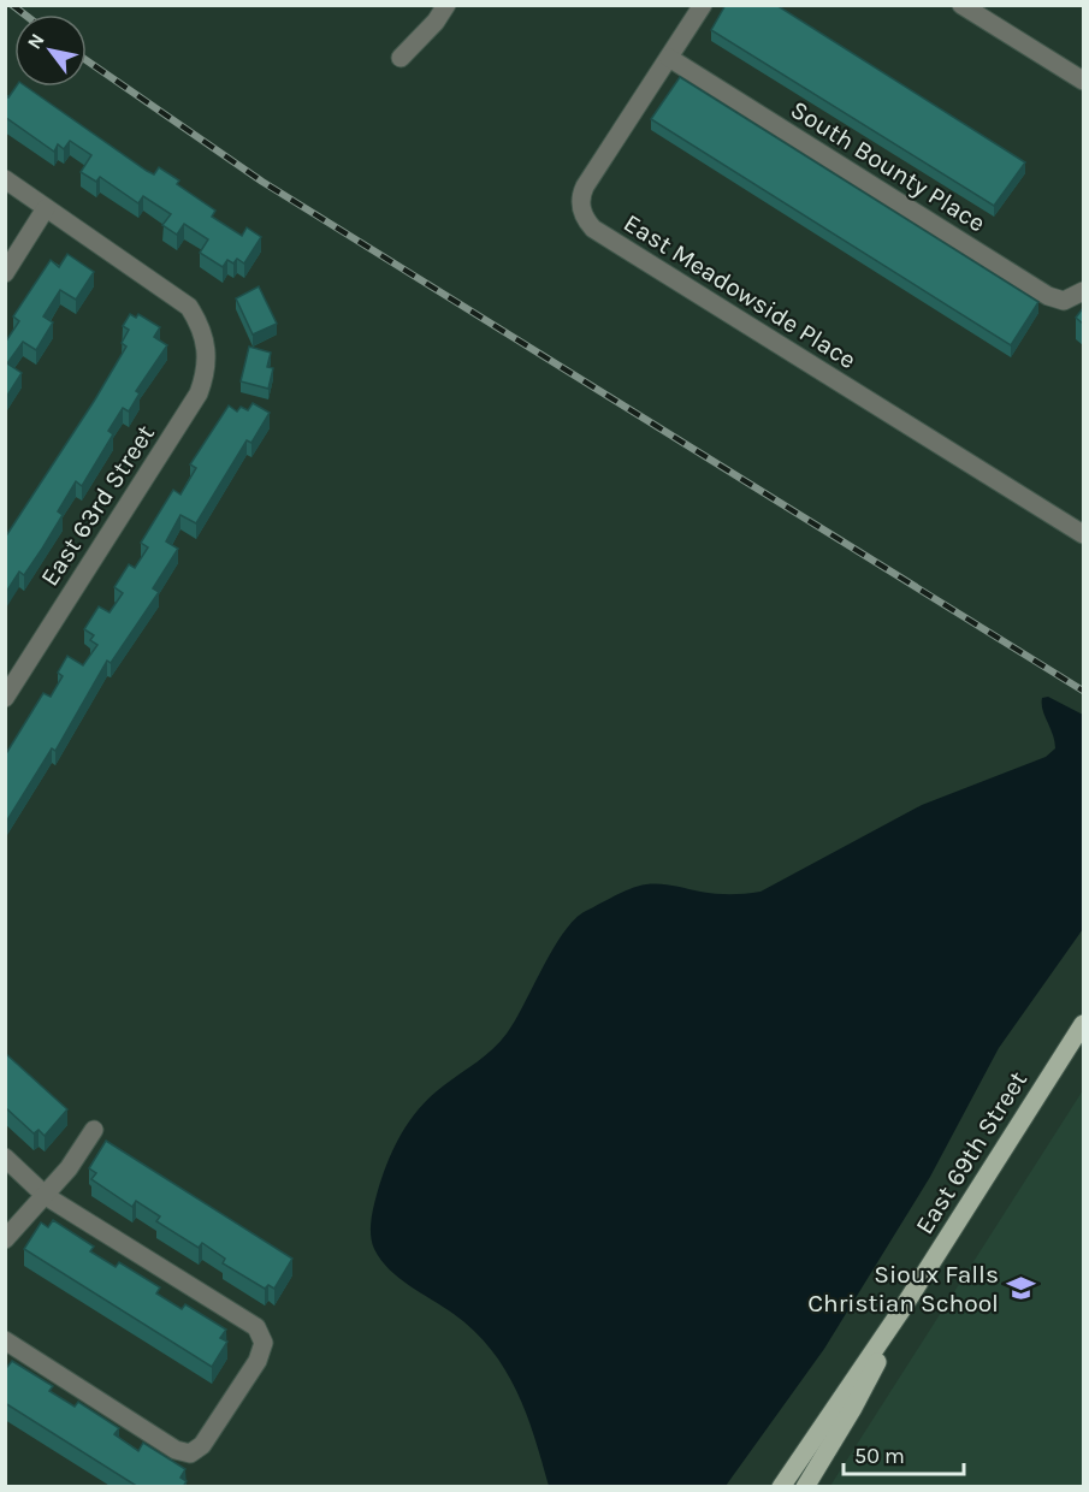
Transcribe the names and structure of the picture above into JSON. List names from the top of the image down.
{
  "streets": {
    "main road": ["East 69th Street"],
    "street": ["South Bounty Place", "East Meadowside Place", "East 63rd Street"]
  },
  "crossings": [
    ["South Bounty Place", "East Meadowside Place"]
  ],
  "places": {
    "school or university": ["Sioux Falls Christian School"]
  },
  "scale_bar": "50 m",
  "north": "top left"
}
